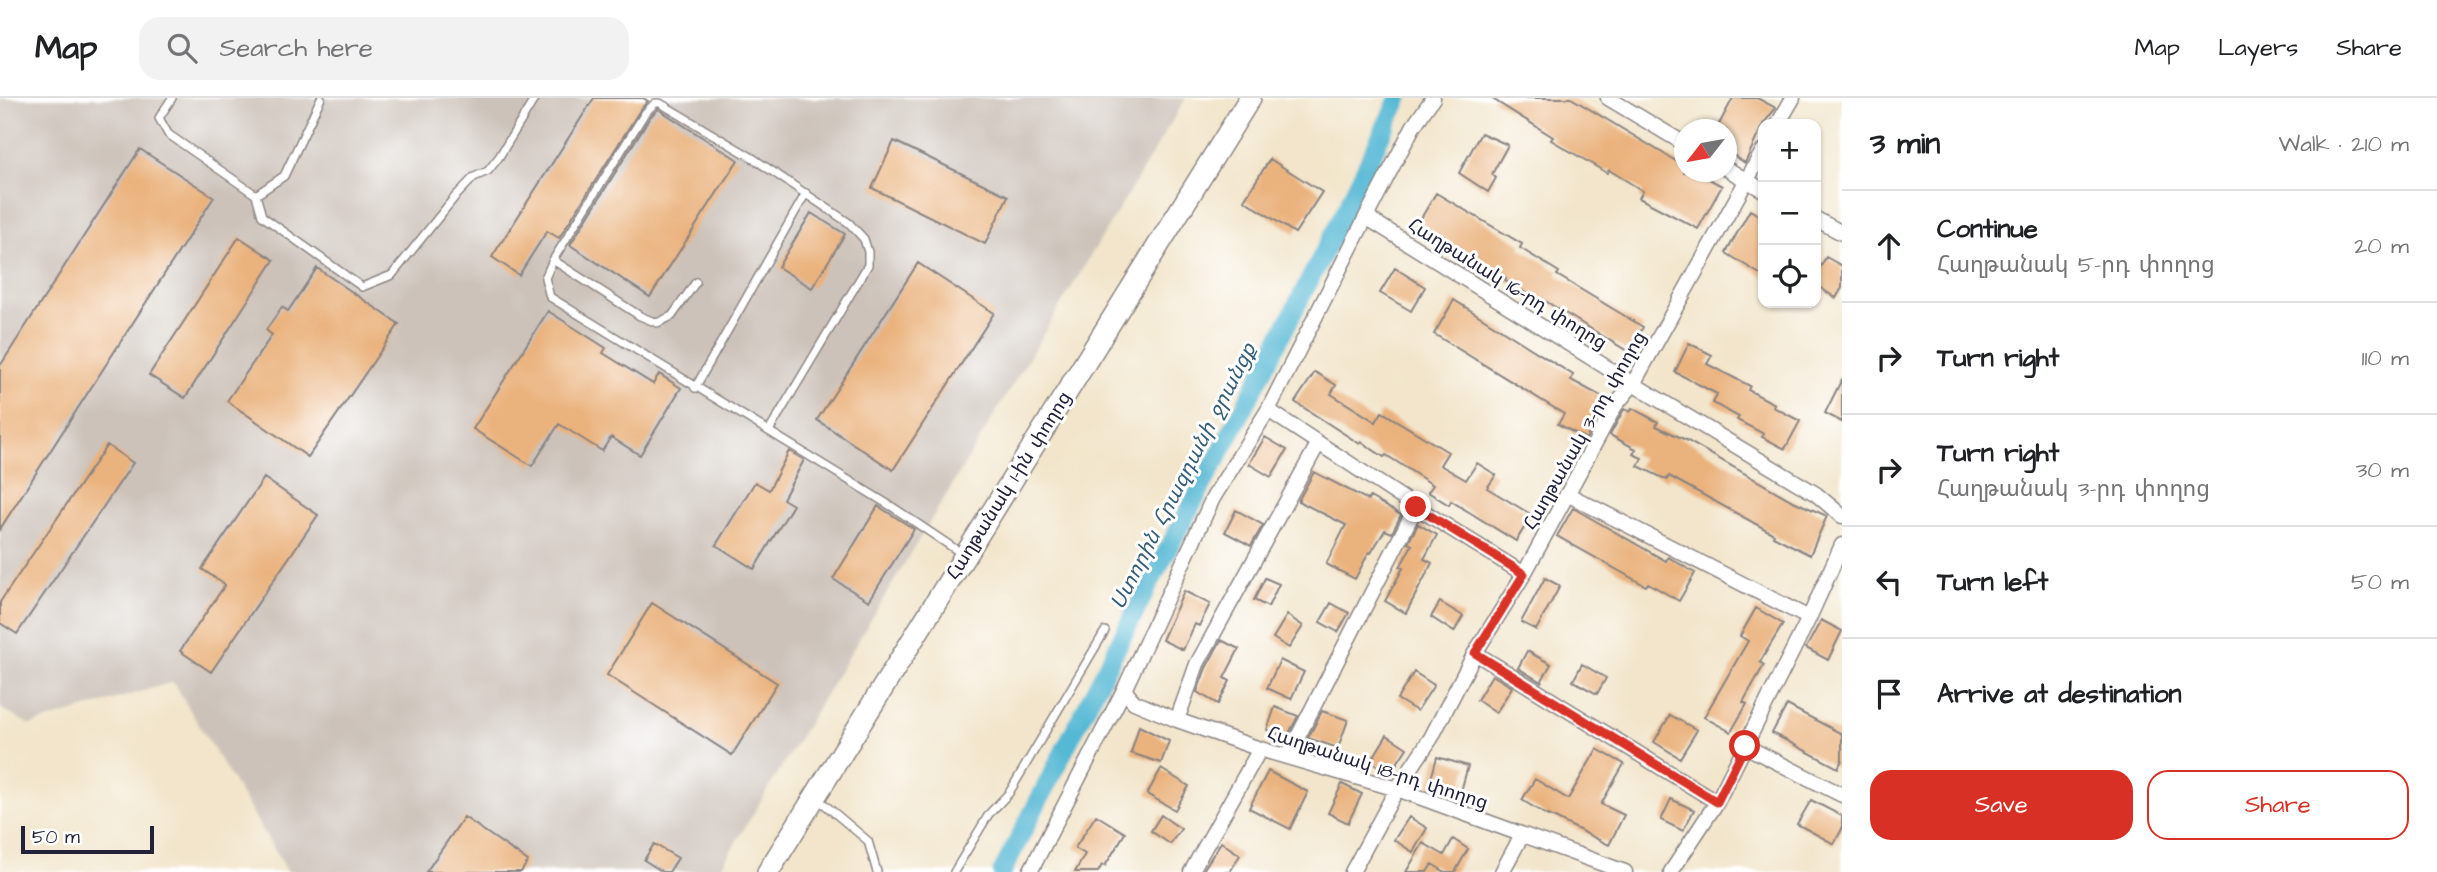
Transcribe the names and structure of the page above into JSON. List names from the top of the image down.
{
  "streets": {
    "main road": ["Հաղթանակ 1-ին փողոց"],
    "street": ["Հաղթանակ 16-րդ փողոց", "Հաղթանակ 3-րդ փողոց", "Հաղթանակ 18-րդ փողոց"]
  },
  "crossings": [
    ["Հաղթանակ 16-րդ փողոց", "Հաղթանակ 3-րդ փողոց"],
    ["Հաղթանակ 3-րդ փողոց", "Հաղթանակ 18-րդ փողոց"]
  ],
  "water": ["Ստորին Հրազդանի ջրանցք"],
  "scale_bar": "50 m",
  "north": "bottom left",
  "page": {
    "header": "Map",
    "search": "Search here",
    "nav": ["Map", "Layers", "Share"],
    "heading": ["3 min", "Walk · 210 m"],
    "map_buttons": ["+", "−"],
    "list": [
      ["Continue", "Հաղթանակ 5-րդ փողոց", "20 m"],
      ["Turn right", "110 m"],
      ["Turn right", "Հաղթանակ 3-րդ փողոց", "30 m"],
      ["Turn left", "50 m"],
      "Arrive at destination"
    ],
    "buttons": ["Save", "Share"],
    "scale": "50 m"
  }
}
